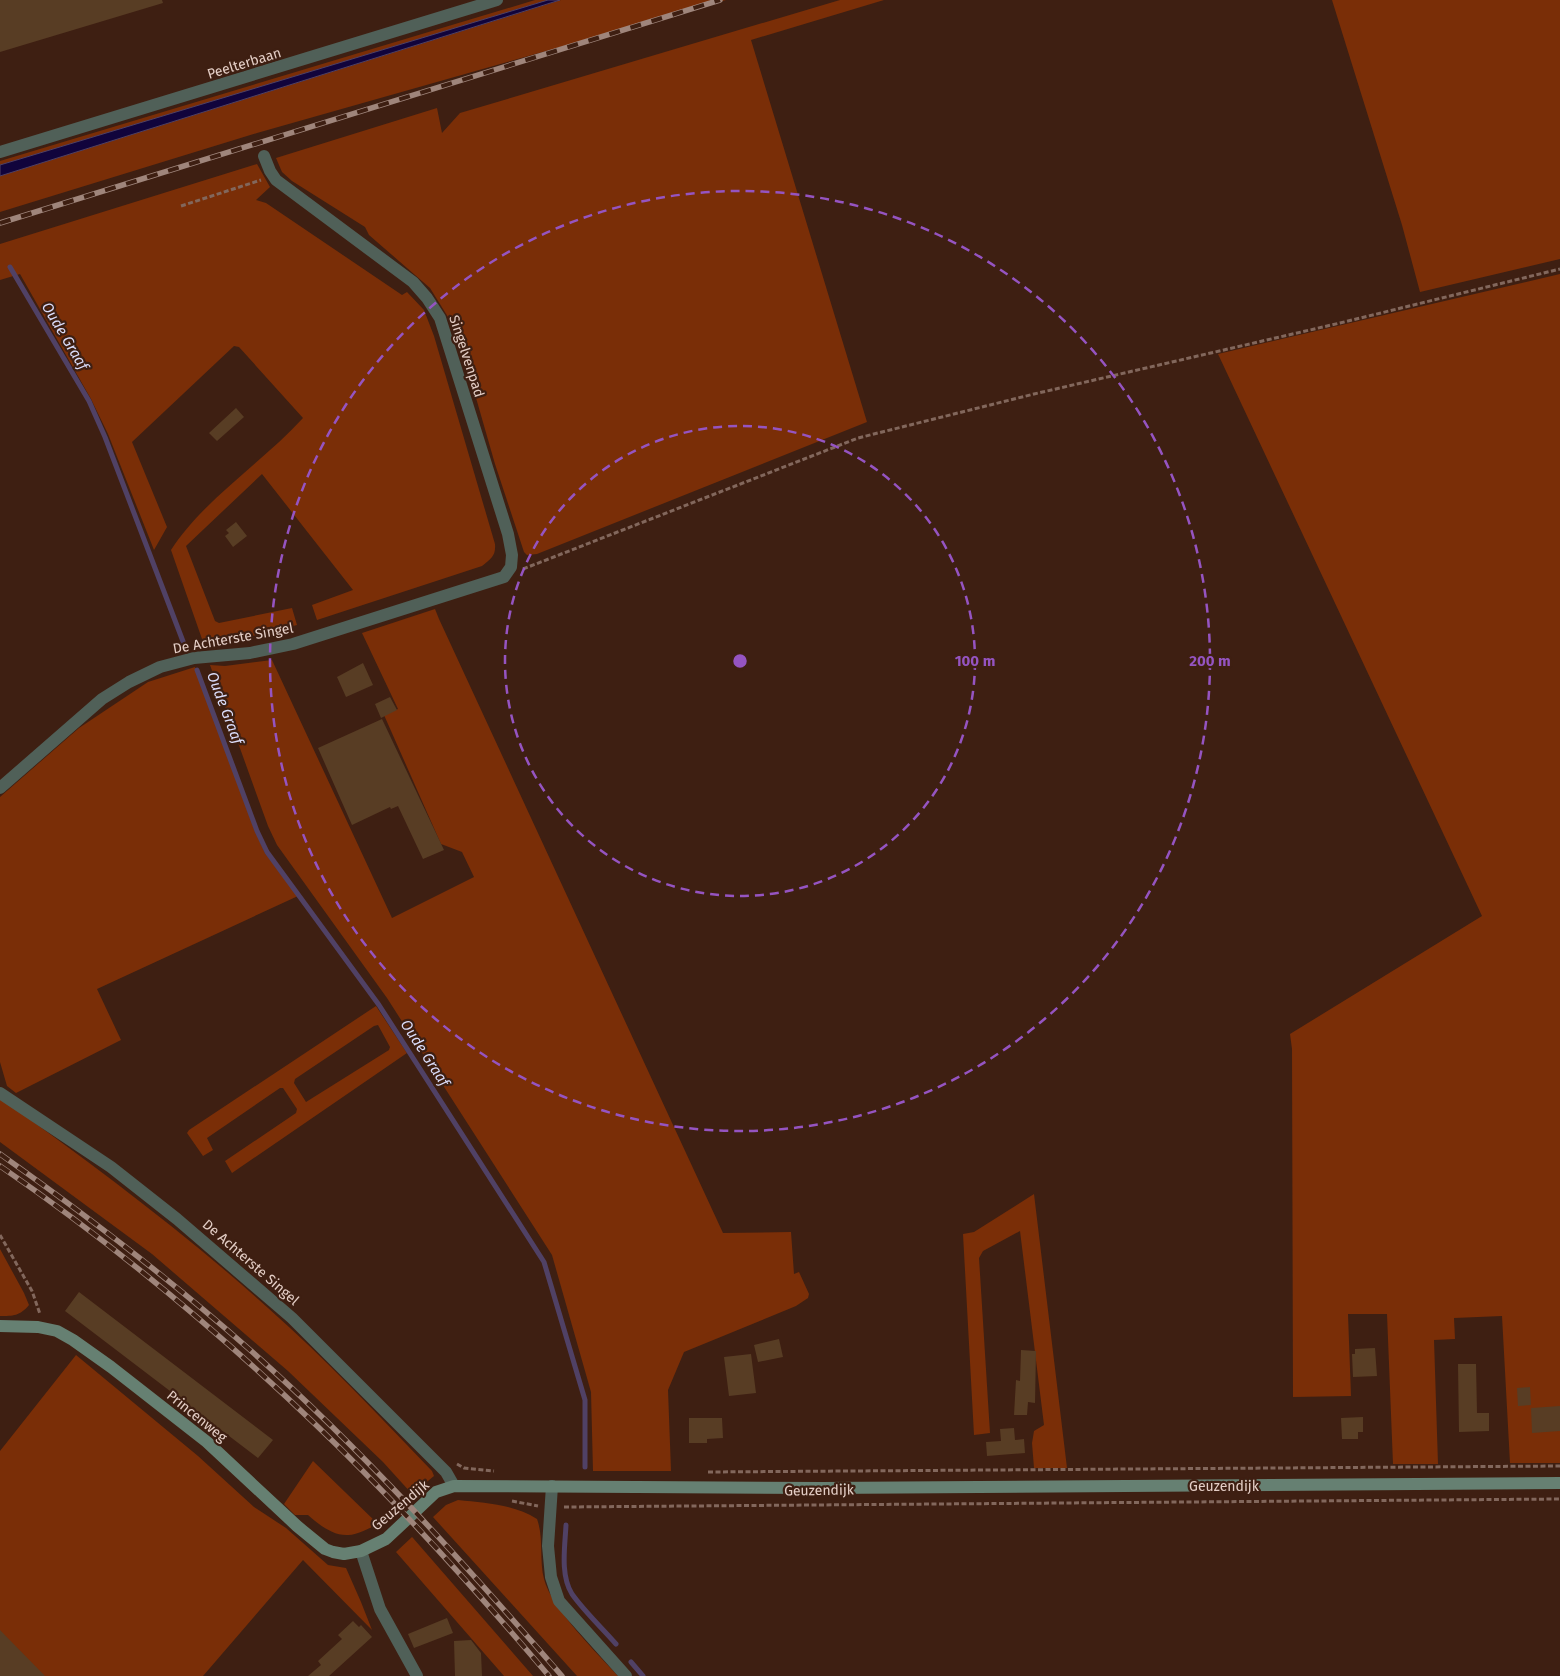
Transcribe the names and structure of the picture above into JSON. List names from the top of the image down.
{
  "streets": {
    "main road": ["Princenweg", "Geuzendijk"],
    "street": ["Peelterbaan", "Singelvenpad", "De Achterste Singel"]
  },
  "crossings": [
    ["Singelvenpad", "De Achterste Singel"],
    ["De Achterste Singel", "Geuzendijk"],
    ["Princenweg", "Geuzendijk"]
  ],
  "water": ["Oude Graaf"],
  "rings": ["100 m", "200 m"]
}
